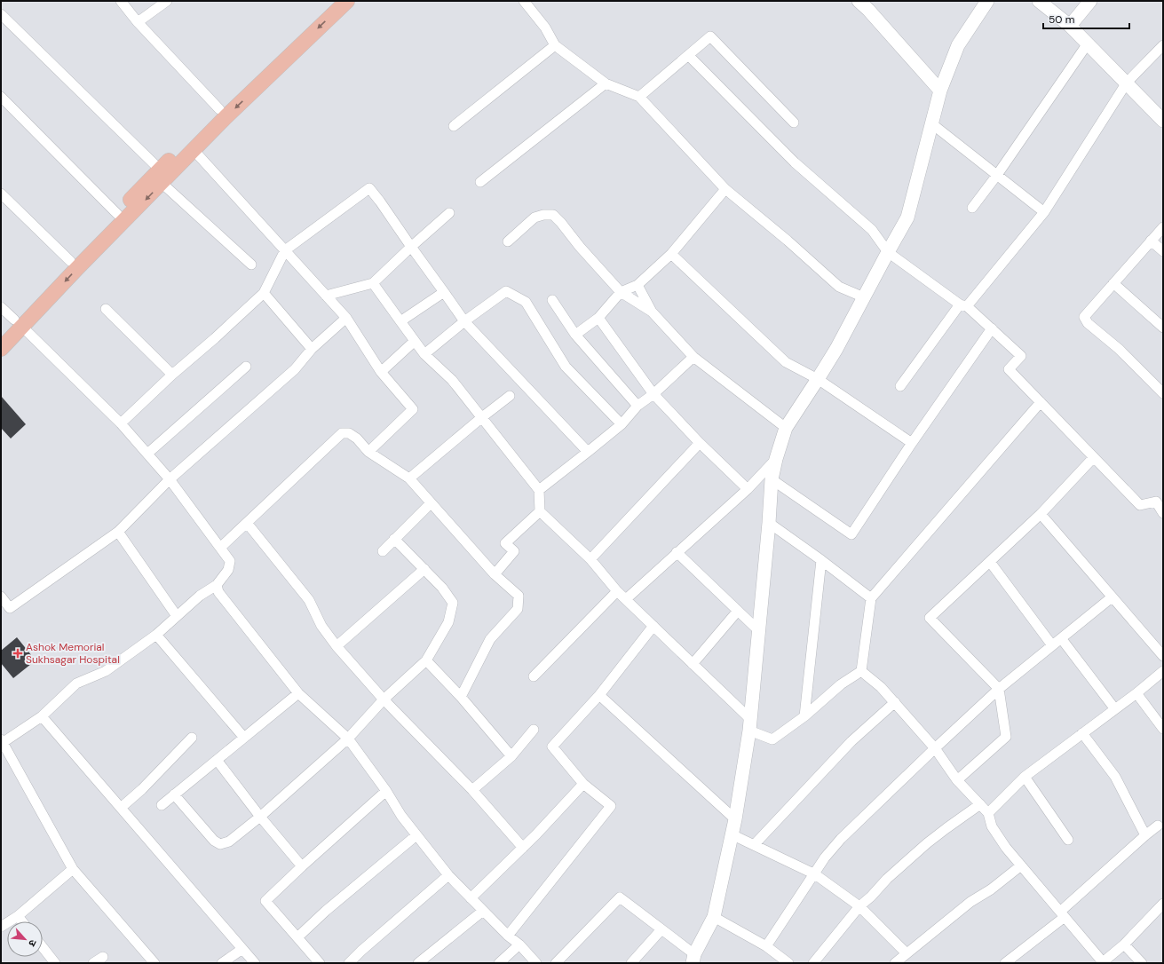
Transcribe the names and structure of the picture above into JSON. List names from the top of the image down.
{
  "places": {
    "health": ["Ashok Memorial Sukhsagar Hospital"]
  },
  "scale_bar": "50 m",
  "north": "bottom right"
}
